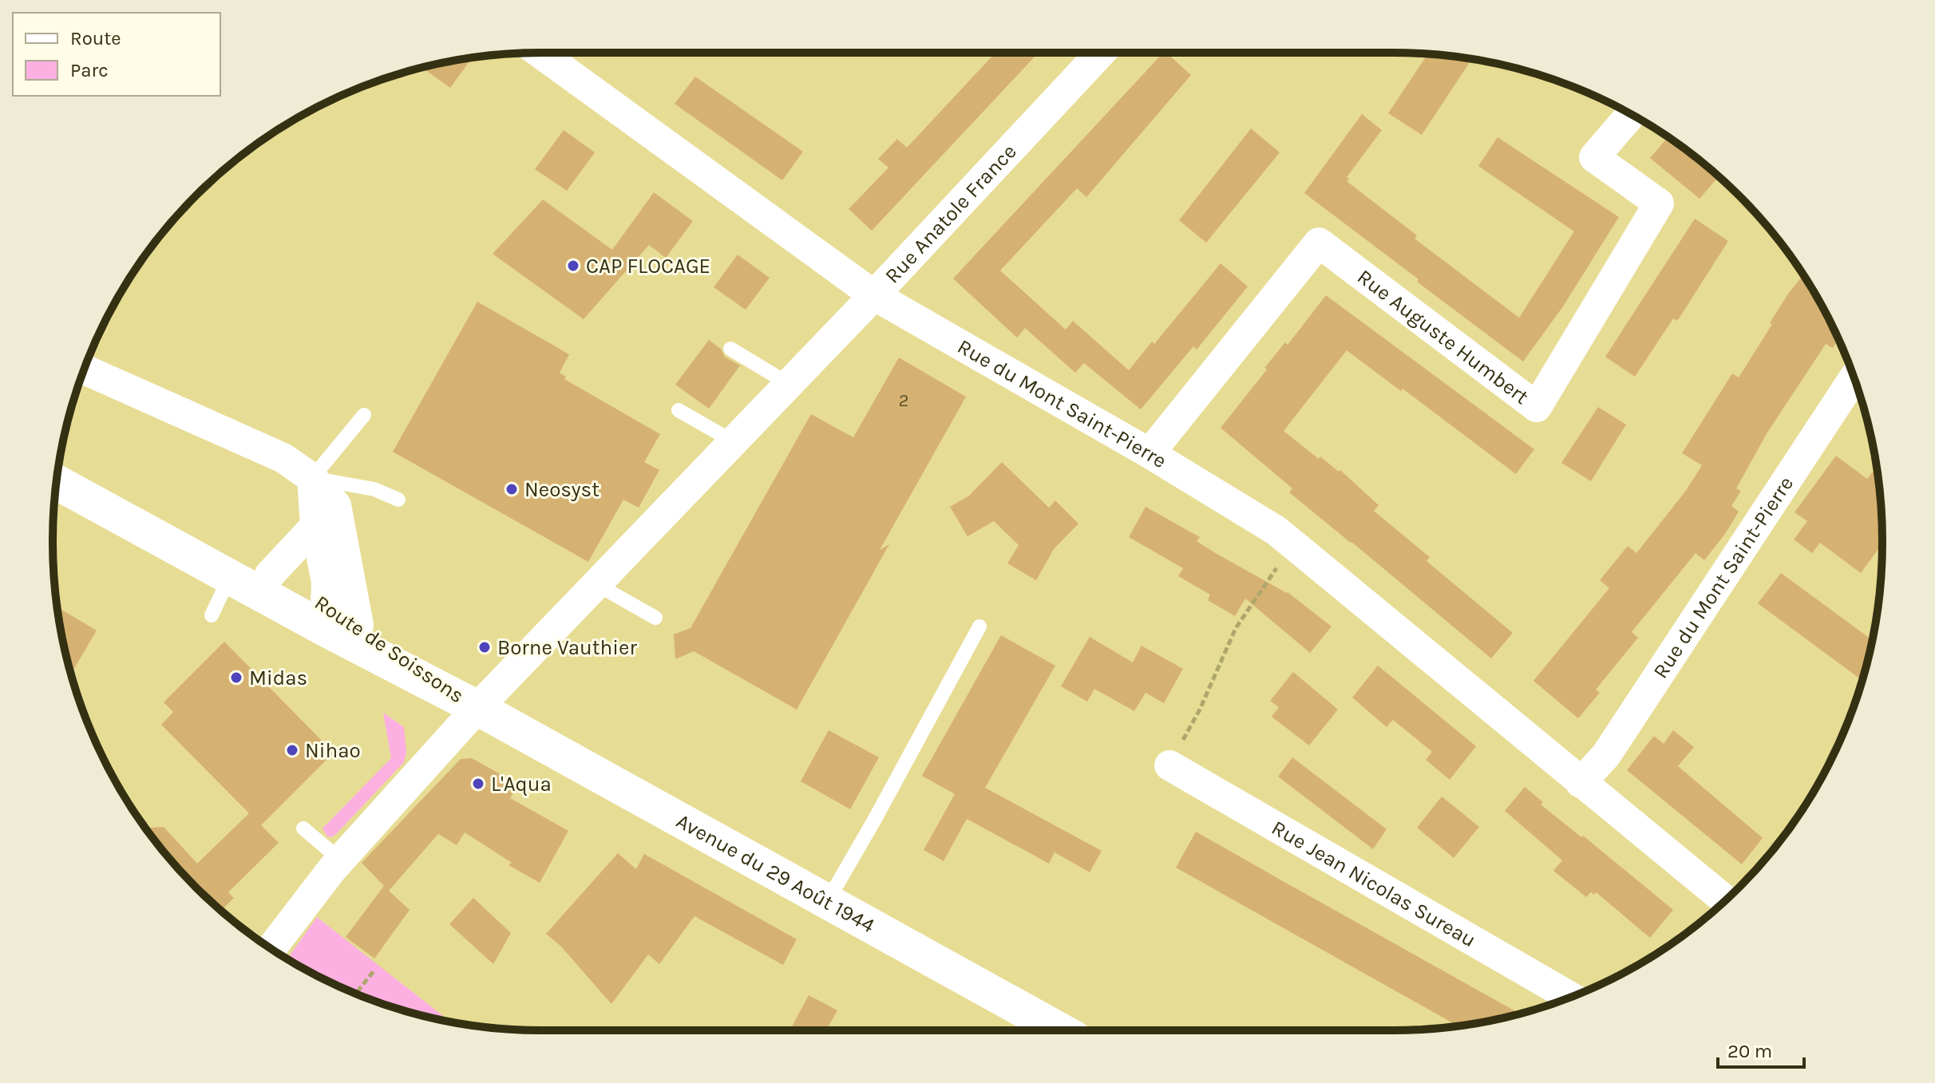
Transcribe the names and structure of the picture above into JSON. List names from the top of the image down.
{
  "streets": {
    "main road": ["Route de Soissons", "Avenue du 29 Août 1944"],
    "street": [
      "Rue Anatole France",
      "Rue Auguste Humbert",
      "Rue du Mont Saint-Pierre",
      "Rue Jean Nicolas Sureau"
    ]
  },
  "crossings": [
    ["Rue Anatole France", "Rue du Mont Saint-Pierre"],
    ["Rue Anatole France", "Route de Soissons"],
    ["Rue Anatole France", "Avenue du 29 Août 1944"],
    ["Rue Auguste Humbert", "Rue du Mont Saint-Pierre"],
    ["Route de Soissons", "Avenue du 29 Août 1944"]
  ],
  "places": [
    "CAP FLOCAGE",
    "Neosyst",
    "Borne Vauthier",
    "Midas",
    "Nihao",
    "L'Aqua"
  ],
  "house_numbers": ["2"],
  "legend": ["Route", "Parc"],
  "scale_bar": "20 m"
}
